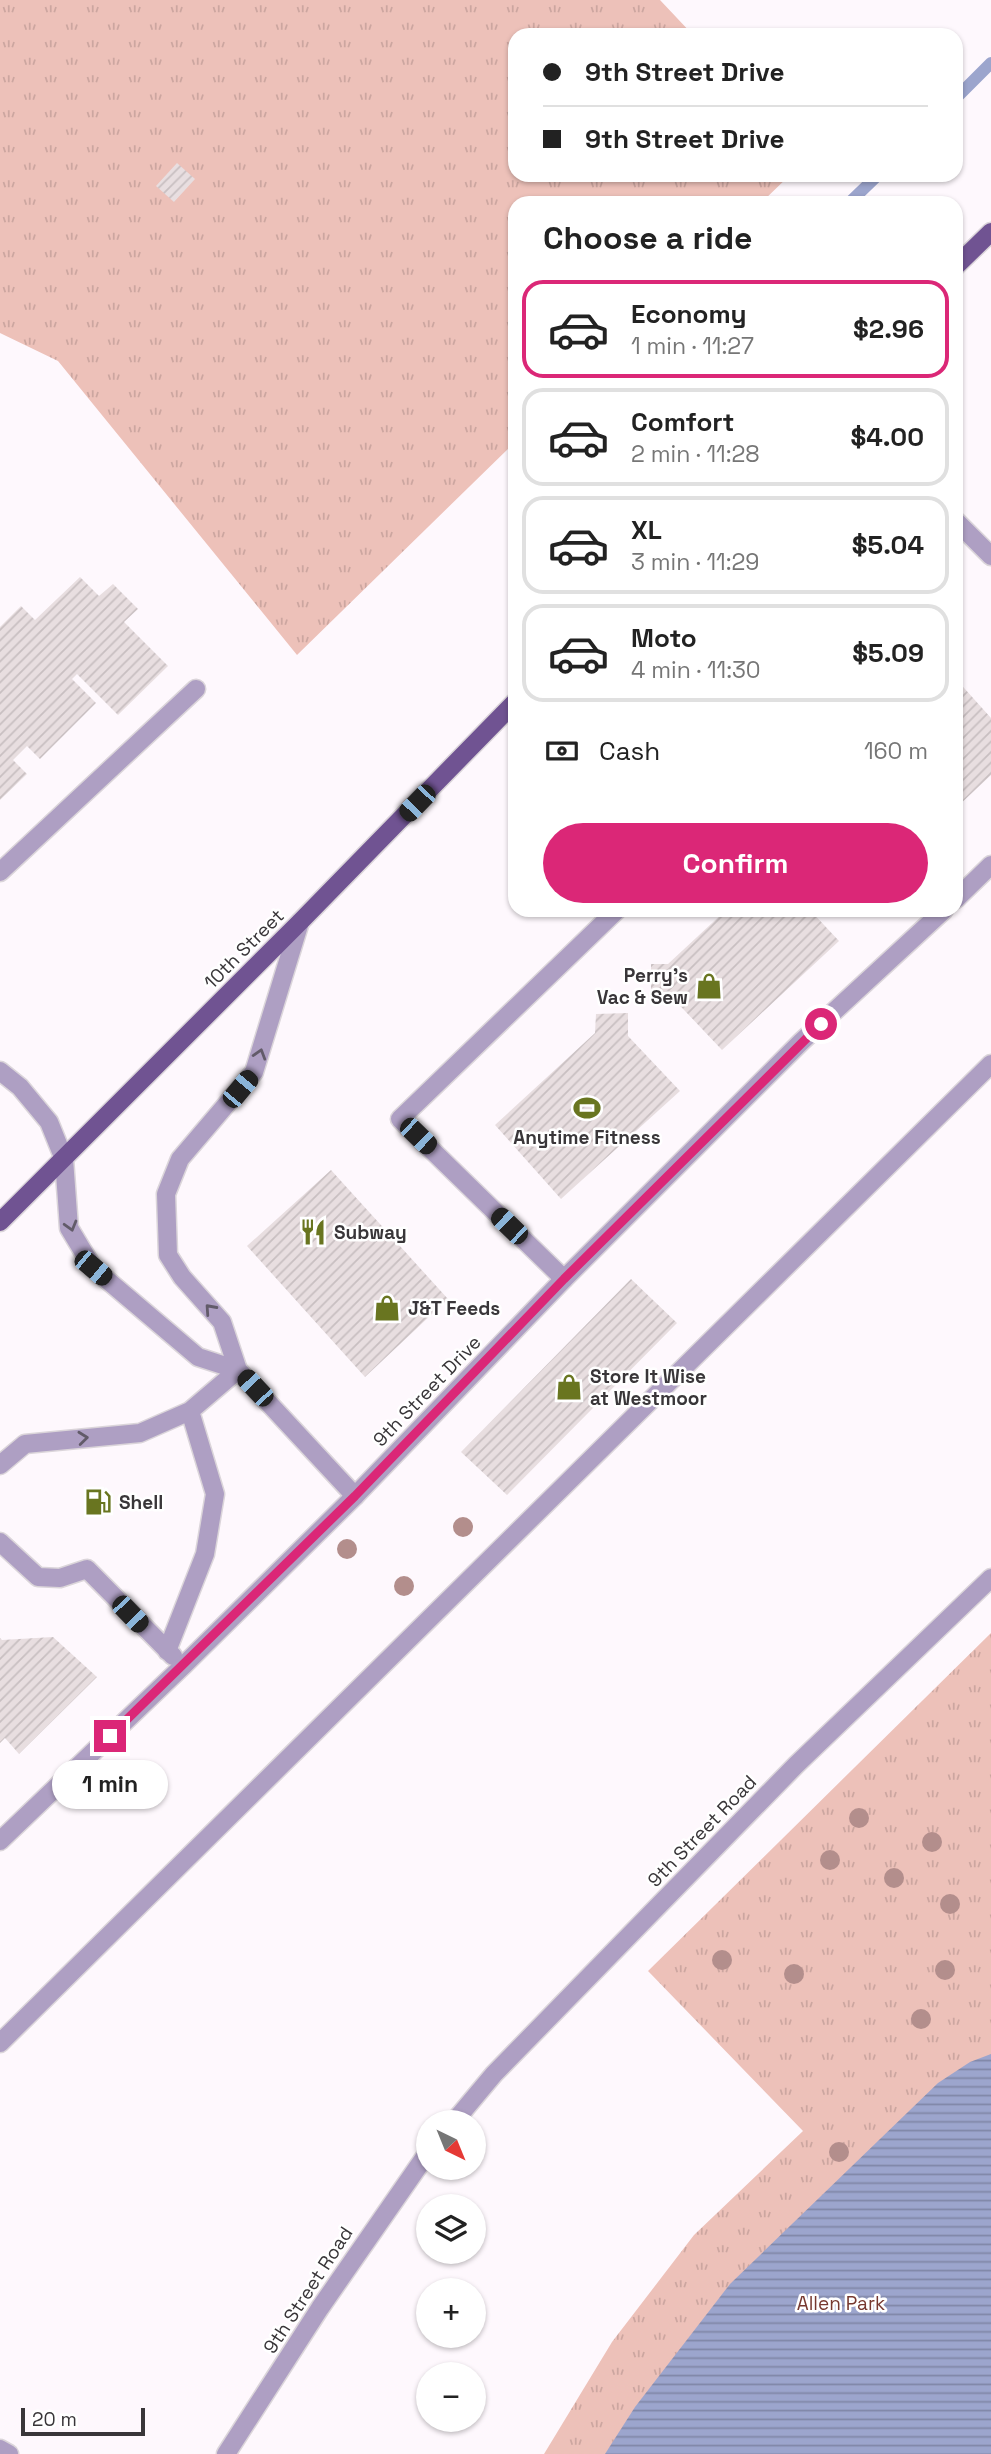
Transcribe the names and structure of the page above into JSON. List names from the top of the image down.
{
  "streets": {
    "main road": ["10th Street"],
    "street": ["9th Street Drive", "9th Street Road"]
  },
  "parks": ["Allen Park"],
  "places": {
    "shop": ["Perry's Vac & Sew", "J&T Feeds", "Store It Wise at Westmoor"],
    "sports": ["Anytime Fitness"],
    "restaurant": ["Subway"],
    "fuel station": ["Shell"]
  },
  "scale_bar": "20 m",
  "north": "bottom right",
  "page": {
    "banner": ["9th Street Drive", "9th Street Drive"],
    "heading": "Choose a ride",
    "list": [
      {
        "name": "Economy",
        "note": "1 min · 11:27",
        "value": "$2.96"
      },
      {
        "name": "Comfort",
        "note": "2 min · 11:28",
        "value": "$4.00"
      },
      {
        "name": "XL",
        "note": "3 min · 11:29",
        "value": "$5.04"
      },
      {
        "name": "Moto",
        "note": "4 min · 11:30",
        "value": "$5.09"
      }
    ],
    "pay": ["Cash", "160 m"],
    "buttons": "Confirm",
    "bubble": "1 min",
    "map_buttons": ["+", "−"],
    "scale": "20 m"
  }
}
